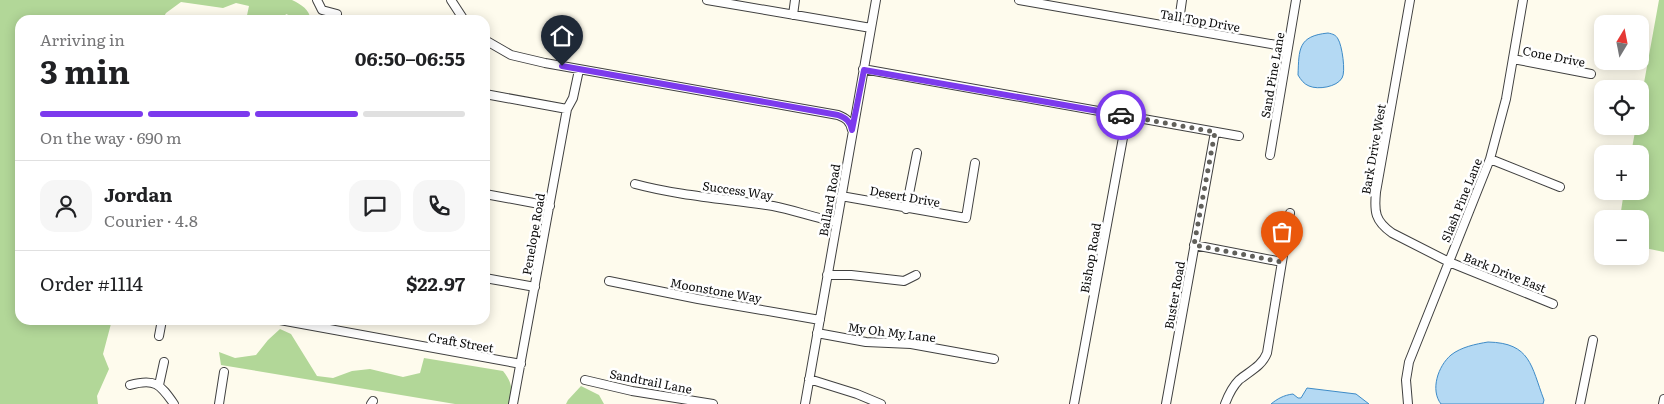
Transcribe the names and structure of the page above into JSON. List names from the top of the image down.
{
  "streets": {
    "street": [
      "Tall Top Drive",
      "Cone Drive",
      "Sand Pine Lane",
      "Bark Drive West",
      "Success Way",
      "Desert Drive",
      "Ballard Road",
      "Slash Pine Lane",
      "Penelope Road",
      "Bishop Road",
      "Bark Drive East",
      "Moonstone Way",
      "Buster Road",
      "My Oh My Lane",
      "Craft Street",
      "Sandtrail Lane"
    ]
  },
  "crossings": [
    ["Tall Top Drive", "Sand Pine Lane"],
    ["Cone Drive", "Slash Pine Lane"],
    ["Bark Drive West", "Slash Pine Lane"],
    ["Bark Drive West", "Bark Drive East"],
    ["Success Way", "Ballard Road"],
    ["Desert Drive", "Ballard Road"],
    ["Ballard Road", "Moonstone Way"],
    ["Ballard Road", "My Oh My Lane"],
    ["Slash Pine Lane", "Bark Drive East"],
    ["Penelope Road", "Craft Street"]
  ],
  "north": "top",
  "page": {
    "map_buttons": ["+", "−"],
    "heading": ["3 min", "Arriving in", "06:50–06:55"],
    "panel": [
      "Jordan",
      "Courier · 4.8",
      "Order #1114",
      "$22.97"
    ],
    "bar": "On the way · 690 m"
  }
}
